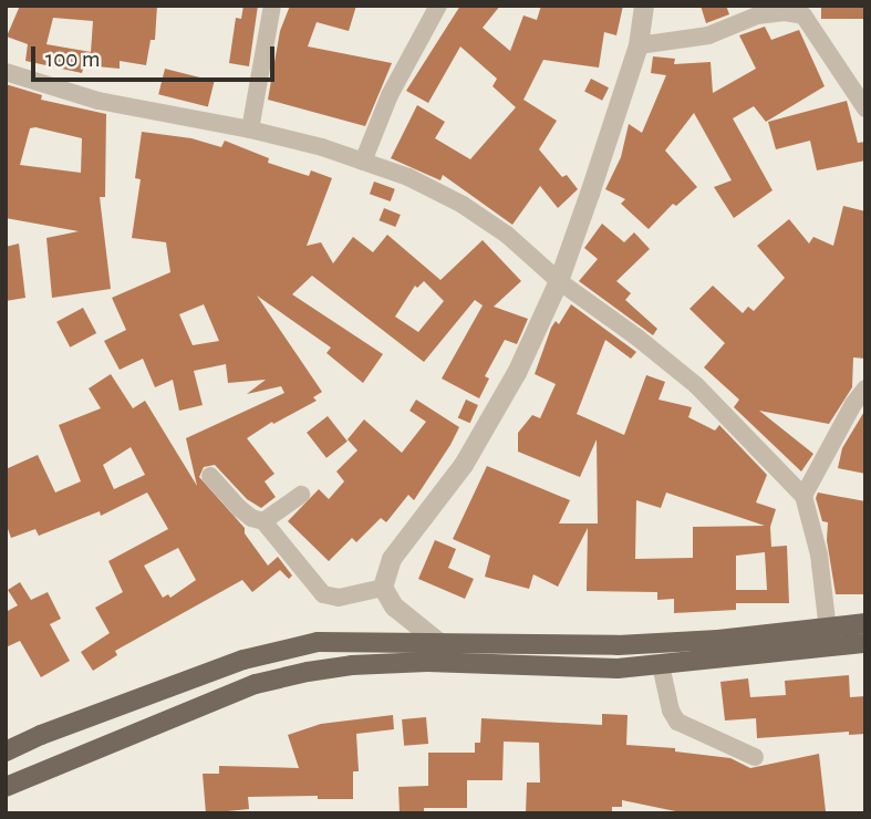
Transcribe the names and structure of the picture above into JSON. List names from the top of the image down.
{
  "scale_bar": "100 m"
}
